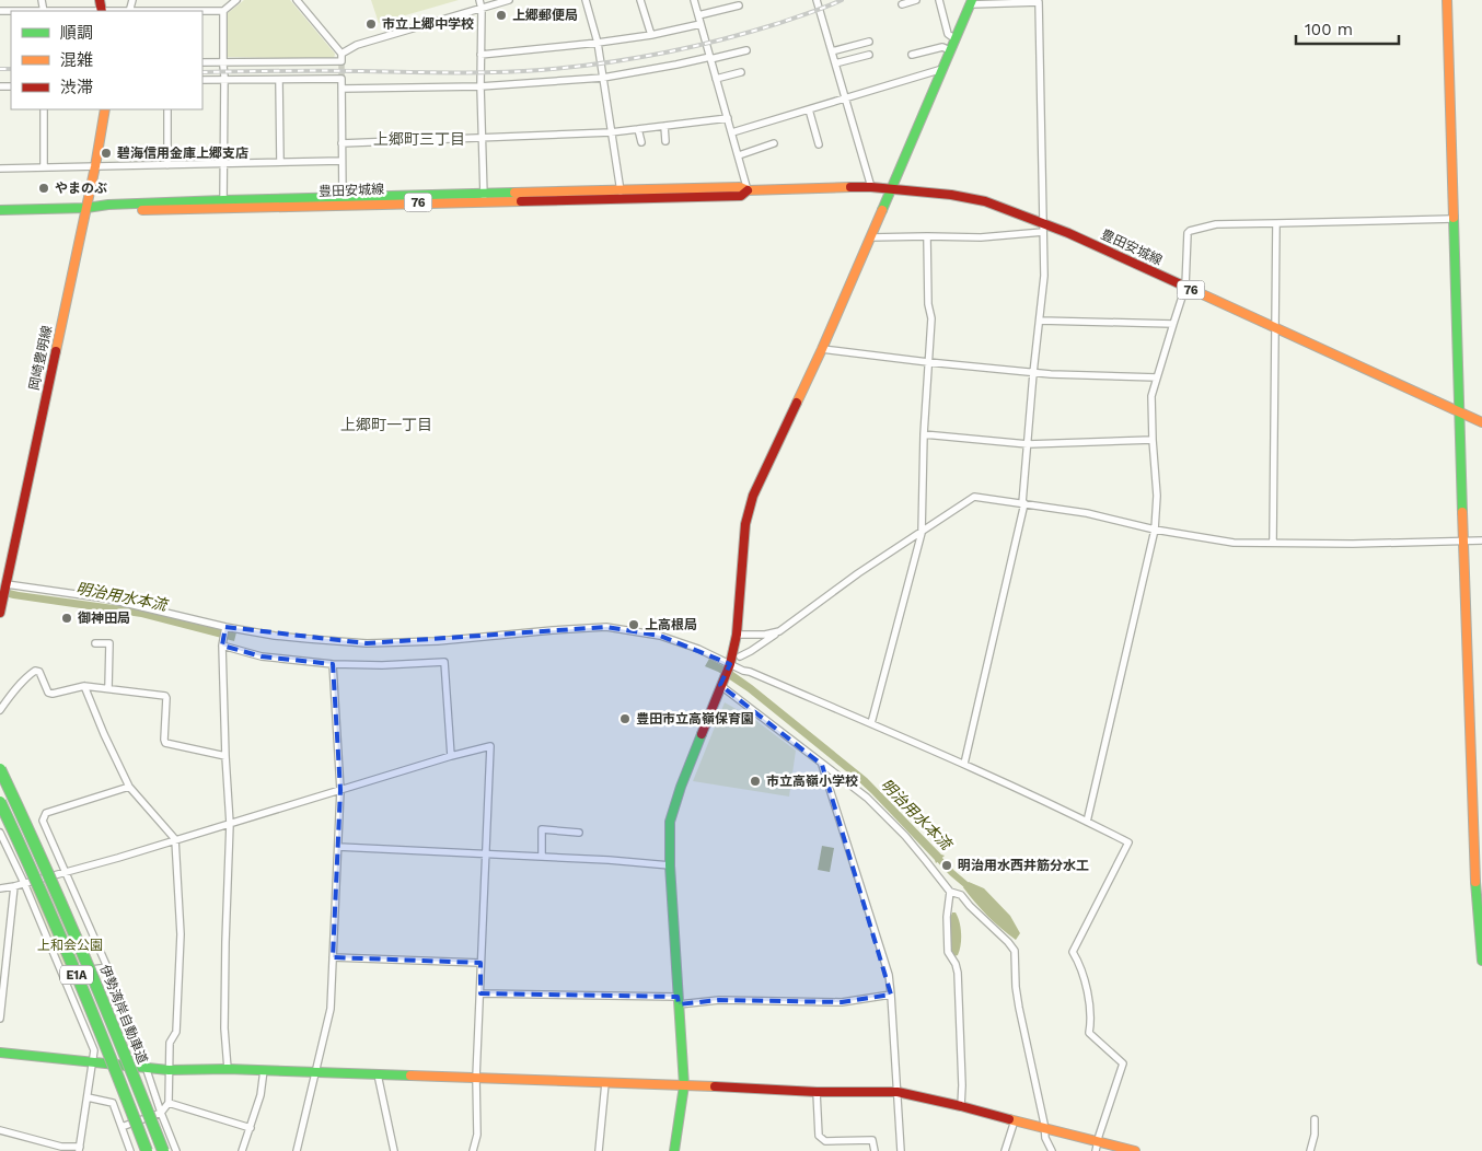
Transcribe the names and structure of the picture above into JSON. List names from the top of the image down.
{
  "streets": {
    "main road": [
      "豊田安城線",
      "76",
      "岡崎豊明線",
      "E1A",
      "伊勢湾岸自動車道"
    ]
  },
  "crossings": [
    ["豊田安城線", "岡崎豊明線"]
  ],
  "districts": ["上郷町三丁目", "上郷町一丁目"],
  "water": ["明治用水本流"],
  "parks": ["上和会公園"],
  "places": [
    "上郷郵便局",
    "市立上郷中学校",
    "碧海信用金庫上郷支店",
    "やまのぶ",
    "御神田局",
    "上高根局",
    "豊田市立高嶺保育園",
    "市立高嶺小学校",
    "明治用水西井筋分水工"
  ],
  "legend": ["順調", "混雑", "渋滞"],
  "scale_bar": "100 m"
}
